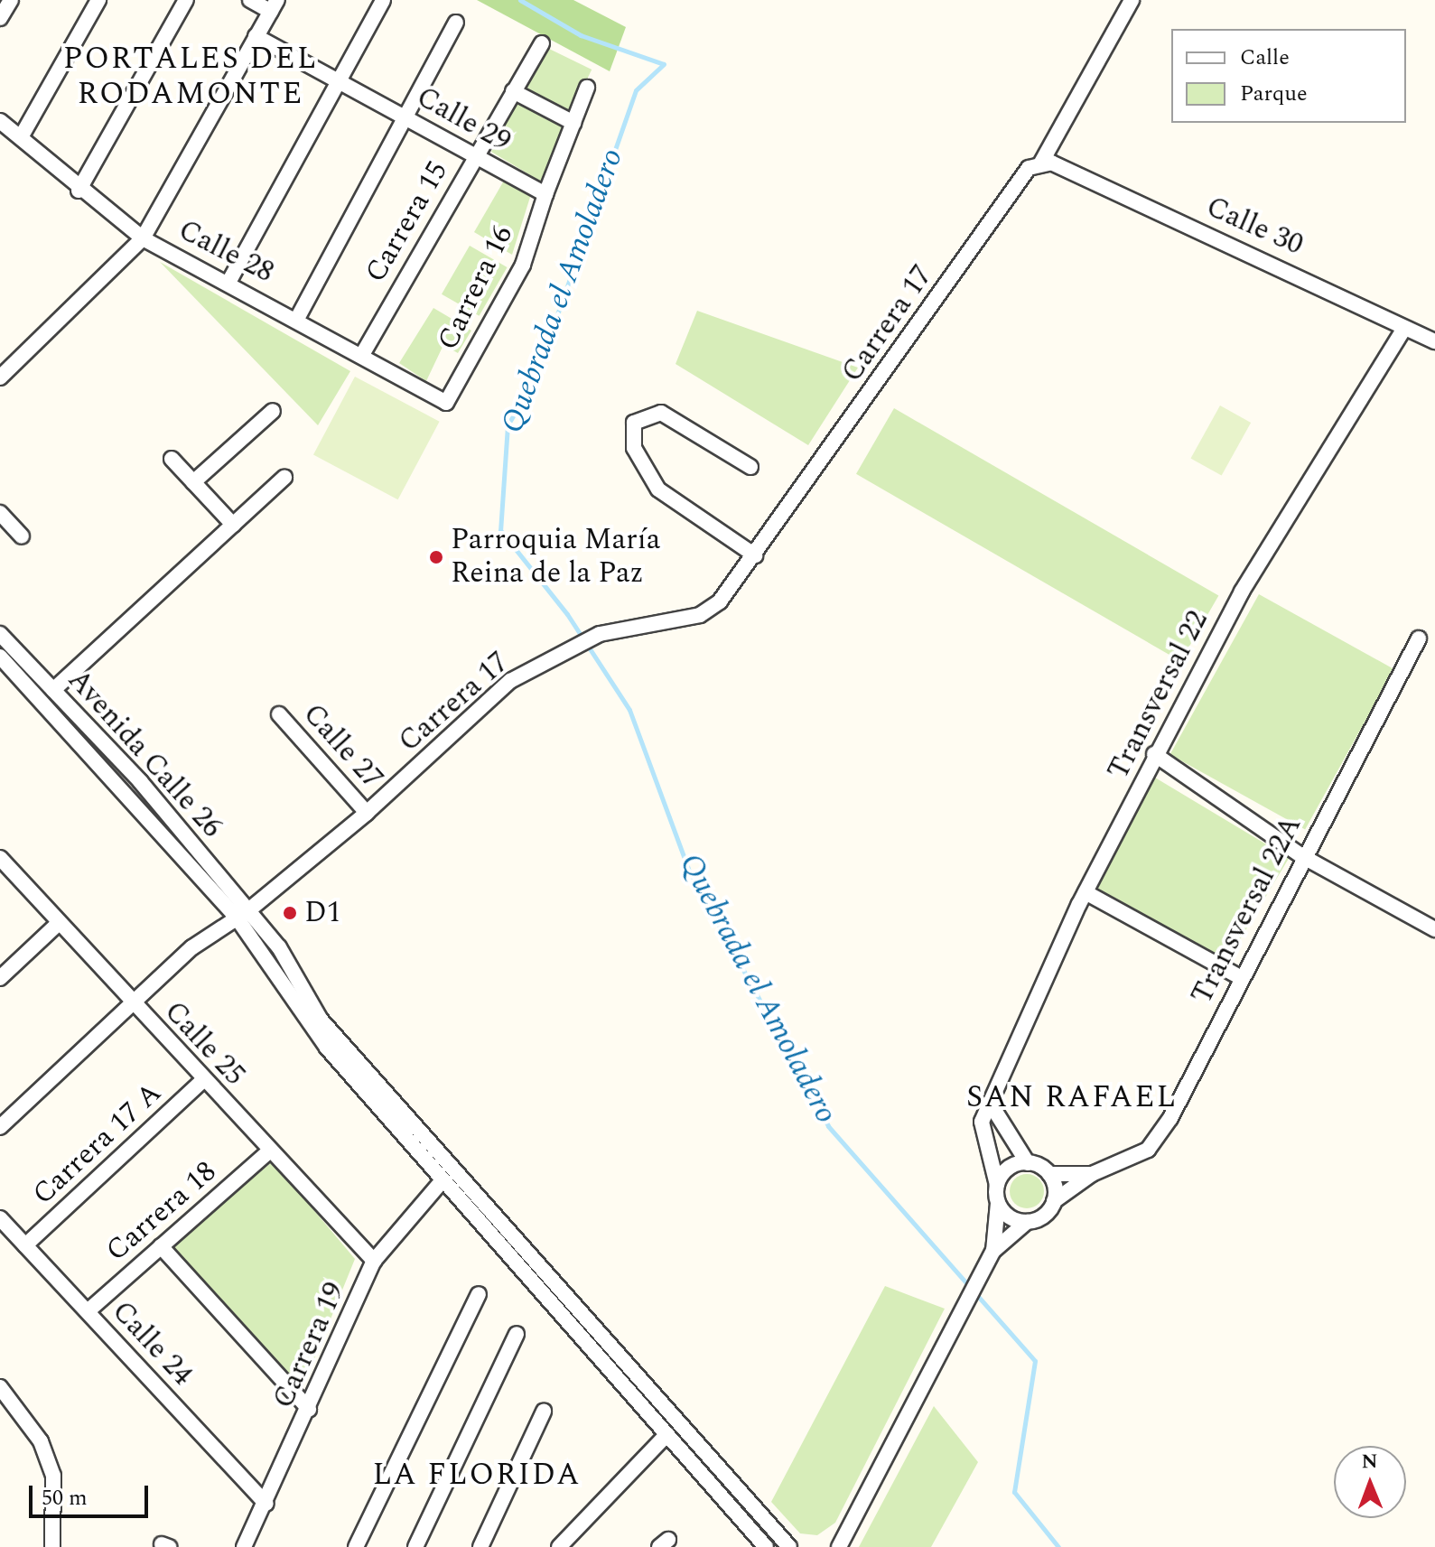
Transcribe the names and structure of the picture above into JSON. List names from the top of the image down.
{
  "streets": {
    "street": [
      "Calle 29",
      "Carrera 15",
      "Calle 30",
      "Calle 28",
      "Carrera 16",
      "Carrera 17",
      "Transversal 22",
      "Calle 27",
      "Avenida Calle 26",
      "Transversal 22A",
      "Calle 25",
      "Carrera 17 A",
      "Carrera 18",
      "Calle 24",
      "Carrera 19"
    ]
  },
  "crossings": [
    ["Calle 29", "Carrera 15"],
    ["Calle 29", "Carrera 16"],
    ["Carrera 15", "Calle 28"],
    ["Calle 30", "Carrera 17"],
    ["Calle 30", "Transversal 22"],
    ["Calle 28", "Carrera 16"],
    ["Carrera 17", "Calle 27"],
    ["Carrera 17", "Avenida Calle 26"],
    ["Carrera 17", "Calle 25"],
    ["Calle 25", "Carrera 17 A"],
    ["Calle 25", "Carrera 18"],
    ["Calle 25", "Carrera 19"],
    ["Carrera 17 A", "Calle 24"],
    ["Carrera 18", "Calle 24"],
    ["Calle 24", "Carrera 19"]
  ],
  "districts": ["PORTALES DEL RODAMONTE", "SAN RAFAEL", "LA FLORIDA"],
  "water": ["Quebrada el Amoladero"],
  "places": ["Parroquia María Reina de la Paz", "D1"],
  "legend": ["Calle", "Parque"],
  "scale_bar": "50 m",
  "north": "top"
}
